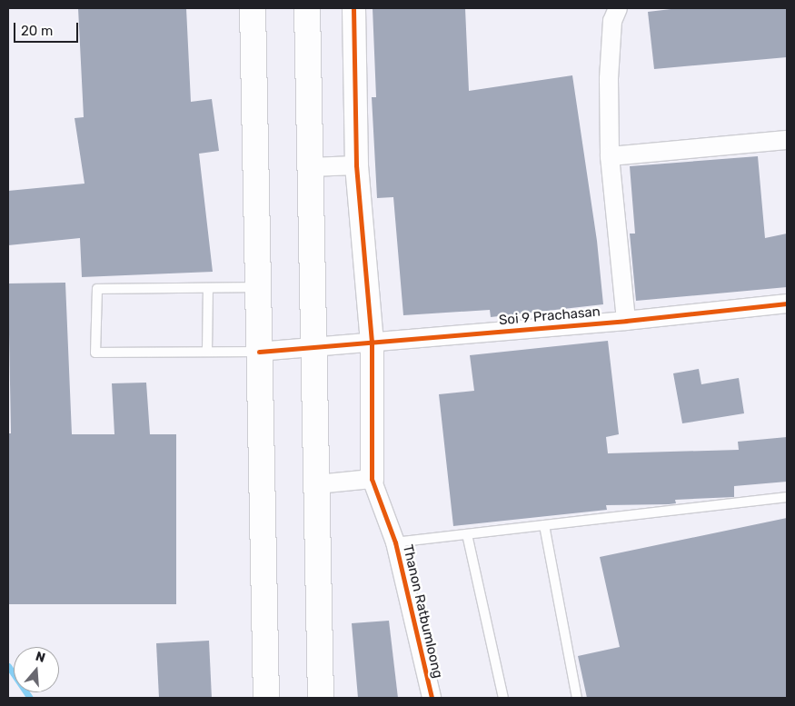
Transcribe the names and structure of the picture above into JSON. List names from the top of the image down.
{
  "streets": {
    "street": ["Soi 9 Prachasan", "Thanon Ratbumloong"]
  },
  "scale_bar": "20 m",
  "north": "top"
}
